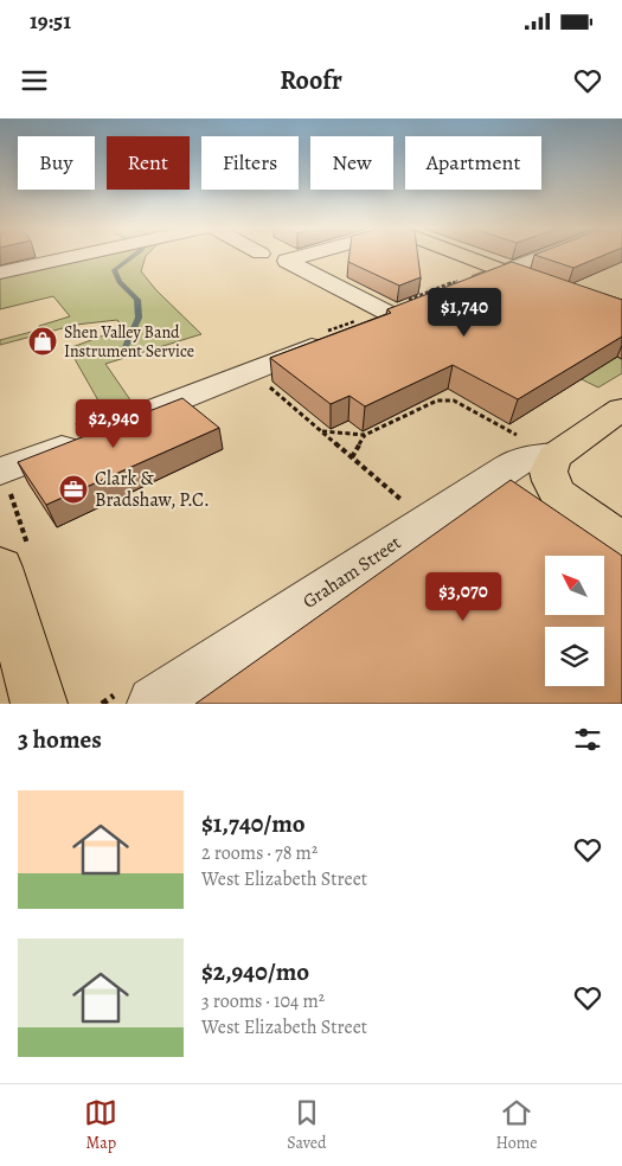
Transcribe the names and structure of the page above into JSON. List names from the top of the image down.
{
  "streets": {
    "street": ["Graham Street"]
  },
  "places": {
    "shop": ["Shen Valley Band Instrument Service"],
    "office": ["Clark & Bradshaw, P.C."]
  },
  "north": "top left",
  "page": {
    "status": "19:51",
    "header": "Roofr",
    "chip": [
      "Buy",
      "Rent",
      "Filters",
      "New",
      "Apartment"
    ],
    "price": ["$1,740", "$2,940", "$3,070"],
    "heading": "3 homes",
    "list": [
      {
        "name": "$1,740/mo",
        "note": "2 rooms · 78 m² · West Elizabeth Street"
      },
      {
        "name": "$2,940/mo",
        "note": "3 rooms · 104 m² · West Elizabeth Street"
      }
    ],
    "tabs": ["Map", "Saved", "Home"]
  }
}
